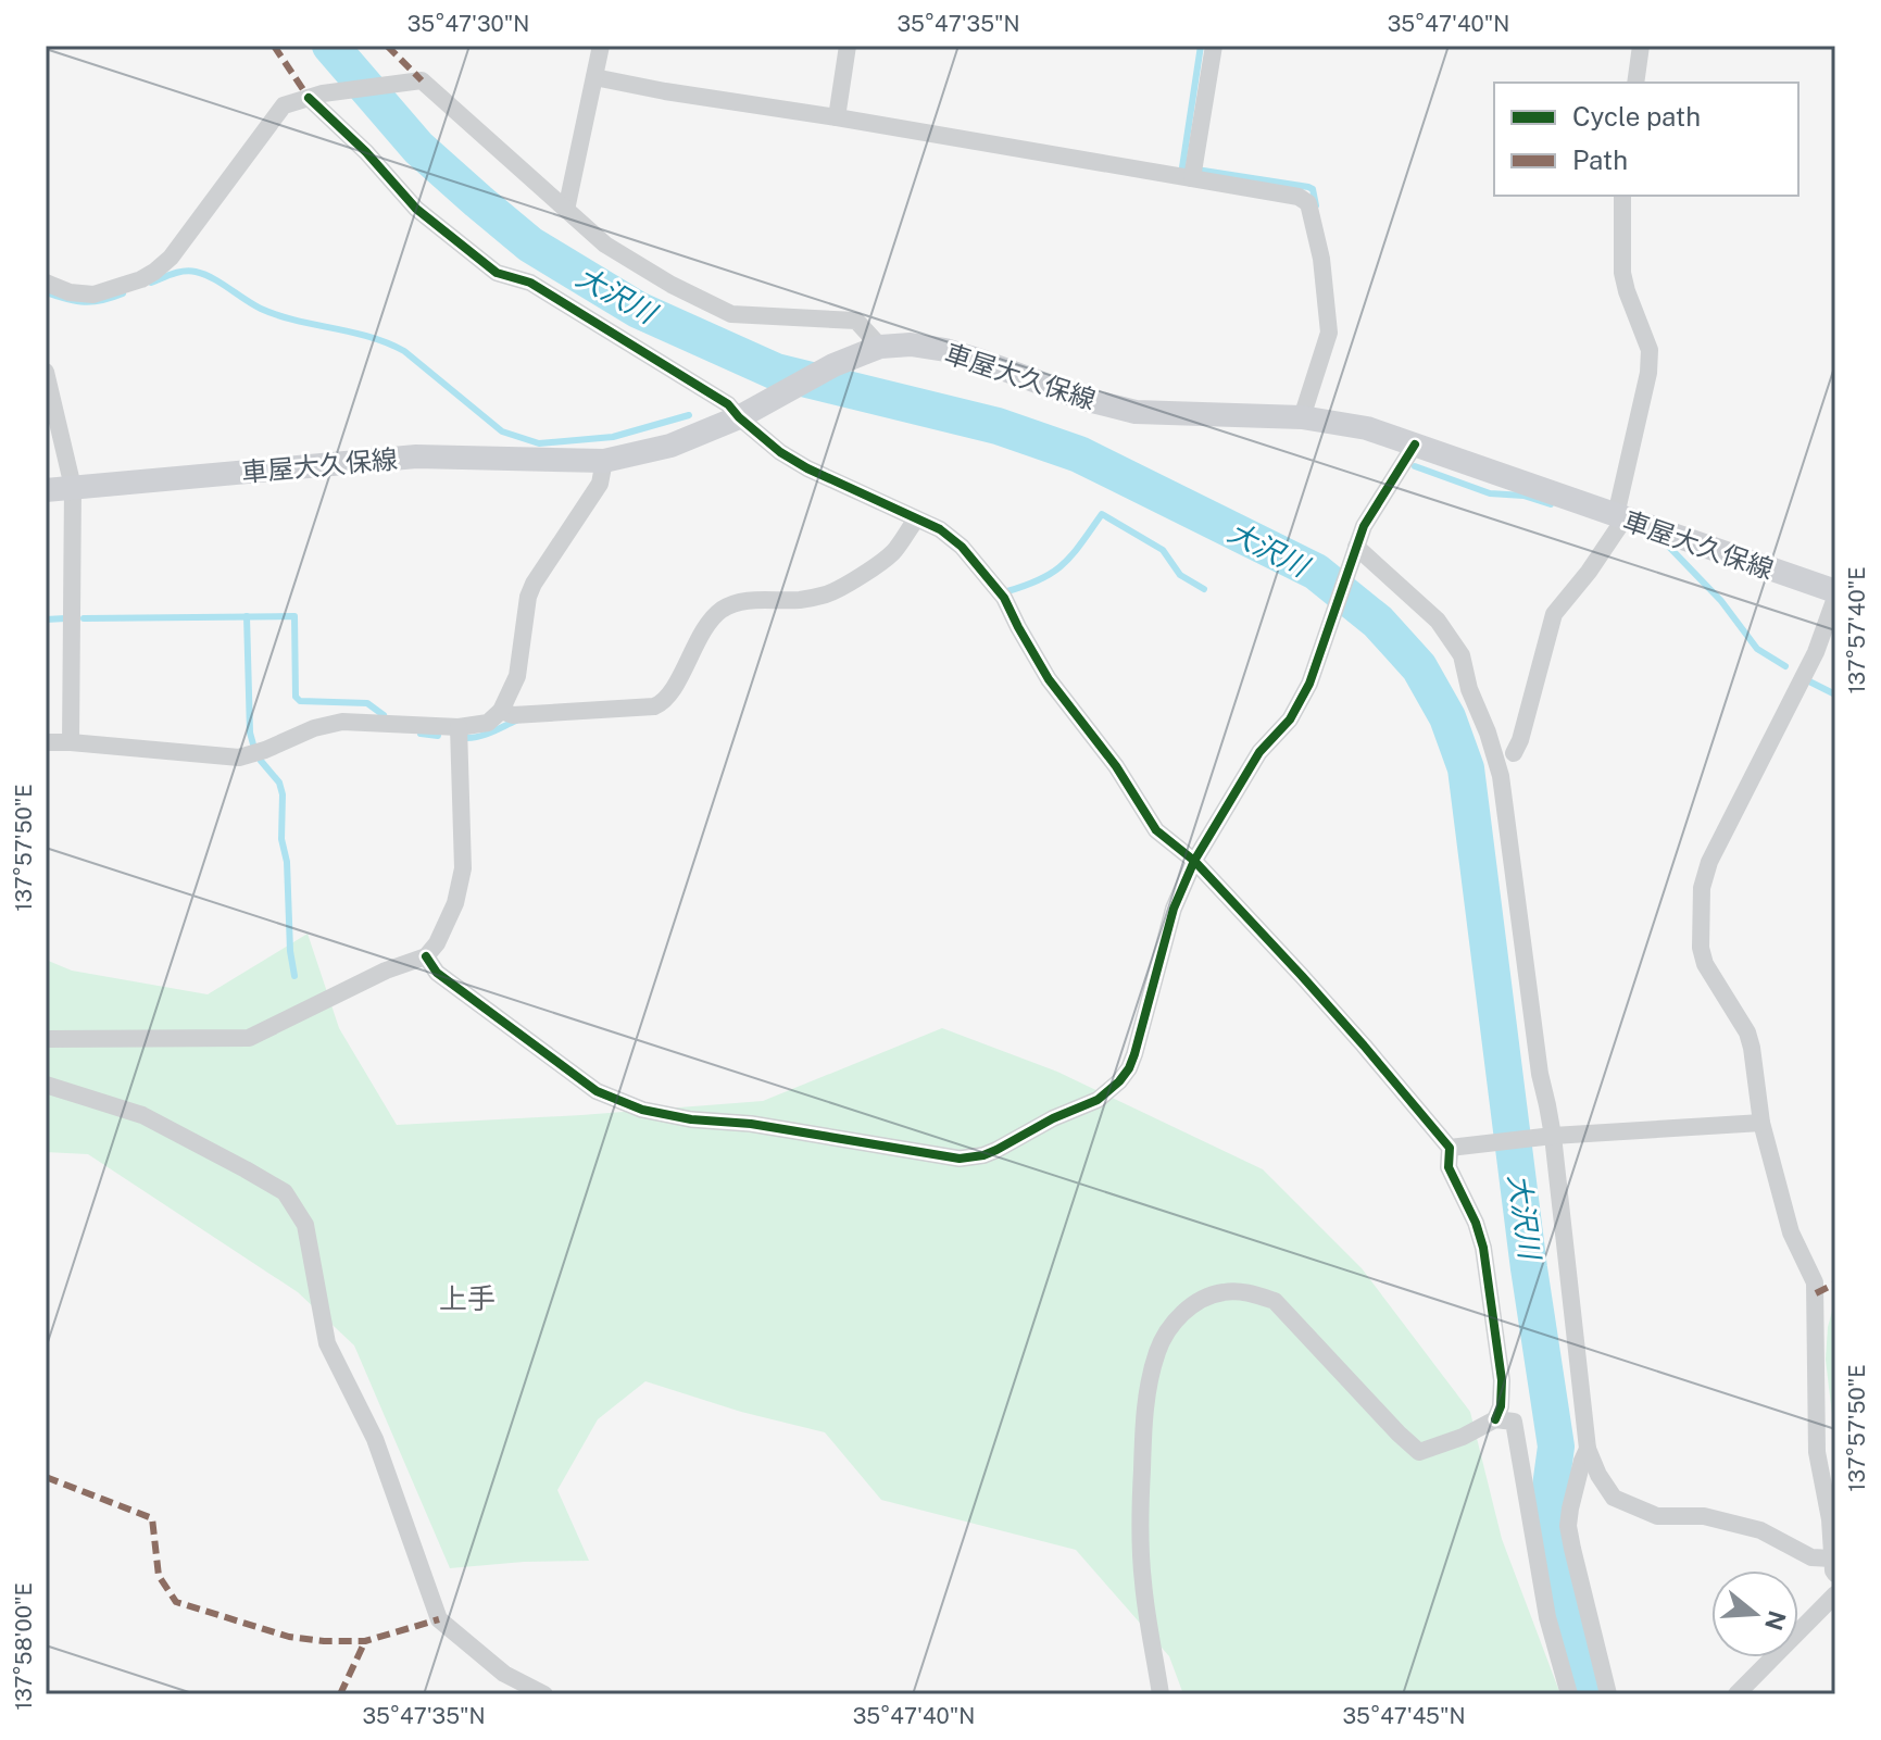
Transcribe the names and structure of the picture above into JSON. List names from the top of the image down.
{
  "streets": {
    "main road": ["車屋大久保線"]
  },
  "districts": ["上手"],
  "water": ["大沢川"],
  "legend": ["Cycle path", "Path"],
  "north": "right",
  "coordinates": [
    "35°47'30\"N",
    "35°47'35\"N",
    "35°47'40\"N",
    "137°57'40\"E",
    "137°57'50\"E",
    "137°58'00\"E",
    "35°47'45\"N"
  ]
}
